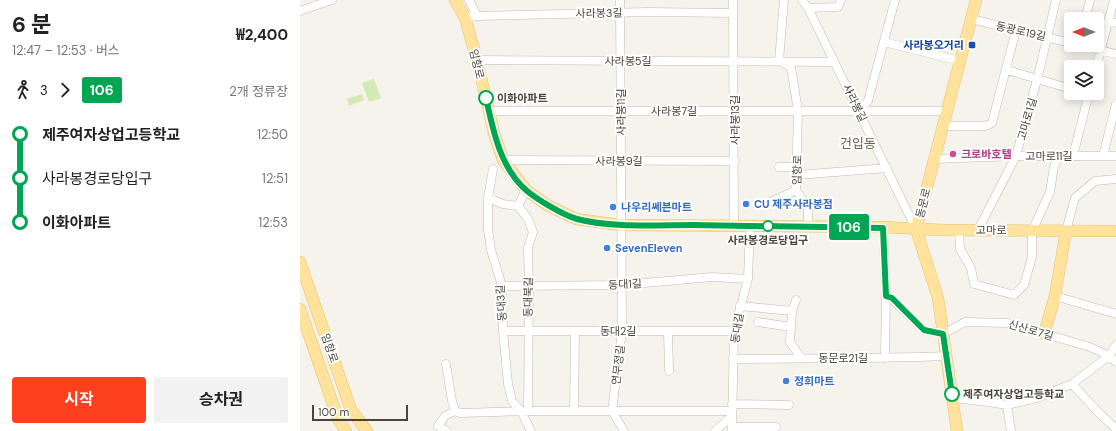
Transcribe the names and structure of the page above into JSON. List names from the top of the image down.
{
  "streets": {
    "main road": ["임항로", "동문로", "고마로"],
    "street": [
      "사라봉3길",
      "동광로19길",
      "사라봉5길",
      "사라봉길",
      "사라봉7길",
      "사라봉11길",
      "고마로1길",
      "사라봉13길",
      "고마로11길",
      "사라봉9길",
      "동대1길",
      "동대북길",
      "동대3길",
      "동대길",
      "신산로7길",
      "동대2길",
      "동문로21길",
      "연무정길"
    ]
  },
  "crossings": [
    ["사라봉3길", "임항로"],
    ["사라봉3길", "사라봉11길"],
    ["사라봉3길", "사라봉13길"],
    ["동광로19길", "고마로1길"],
    ["동광로19길", "동문로"],
    ["사라봉5길", "임항로"],
    ["사라봉5길", "사라봉길"],
    ["사라봉5길", "사라봉11길"],
    ["사라봉5길", "사라봉13길"],
    ["임항로", "사라봉길"],
    ["임항로", "사라봉7길"],
    ["임항로", "사라봉11길"],
    ["임항로", "사라봉13길"],
    ["임항로", "사라봉9길"],
    ["임항로", "동문로"],
    ["임항로", "고마로"],
    ["임항로", "동대길"],
    ["임항로", "연무정길"],
    ["사라봉길", "사라봉7길"],
    ["사라봉길", "동문로"],
    ["사라봉길", "고마로"],
    ["사라봉7길", "사라봉11길"],
    ["사라봉7길", "사라봉13길"],
    ["사라봉7길", "동문로"],
    ["사라봉11길", "사라봉9길"],
    ["사라봉11길", "연무정길"],
    ["고마로1길", "고마로11길"],
    ["고마로1길", "고마로"],
    ["사라봉13길", "사라봉9길"],
    ["고마로11길", "동문로"],
    ["동문로", "고마로"],
    ["동문로", "신산로7길"],
    ["동문로", "동문로21길"],
    ["동대1길", "동대북길"],
    ["동대1길", "동대3길"],
    ["동대1길", "동대길"],
    ["동대1길", "연무정길"],
    ["동대북길", "동대3길"],
    ["동대북길", "동대2길"],
    ["동대3길", "동대2길"],
    ["동대길", "동대2길"],
    ["동대길", "동문로21길"],
    ["동대2길", "연무정길"]
  ],
  "districts": ["건입동"],
  "places": {
    "transit": ["사라봉오거리"],
    "other": [
      "이화아파트",
      "크로바호텔",
      "CU 제주사라봉점",
      "나우리쎄븐마트",
      "사라봉경로당입구",
      "SevenEleven",
      "정희마트",
      "제주여자상업고등학교"
    ]
  },
  "lines": ["bus line 106"],
  "scale_bar": "100 m",
  "north": "left",
  "page": {
    "heading": ["6 분", "12:47 – 12:53 · 버스", "₩2,400"],
    "on_map": "106",
    "legs": ["3", "106", "2개 정류장"],
    "list": [
      {
        "name": "제주여자상업고등학교",
        "value": "12:50"
      },
      {
        "name": "사라봉경로당입구",
        "value": "12:51"
      },
      {
        "name": "이화아파트",
        "value": "12:53"
      }
    ],
    "buttons": ["시작", "승차권"],
    "scale": "100 m"
  }
}
